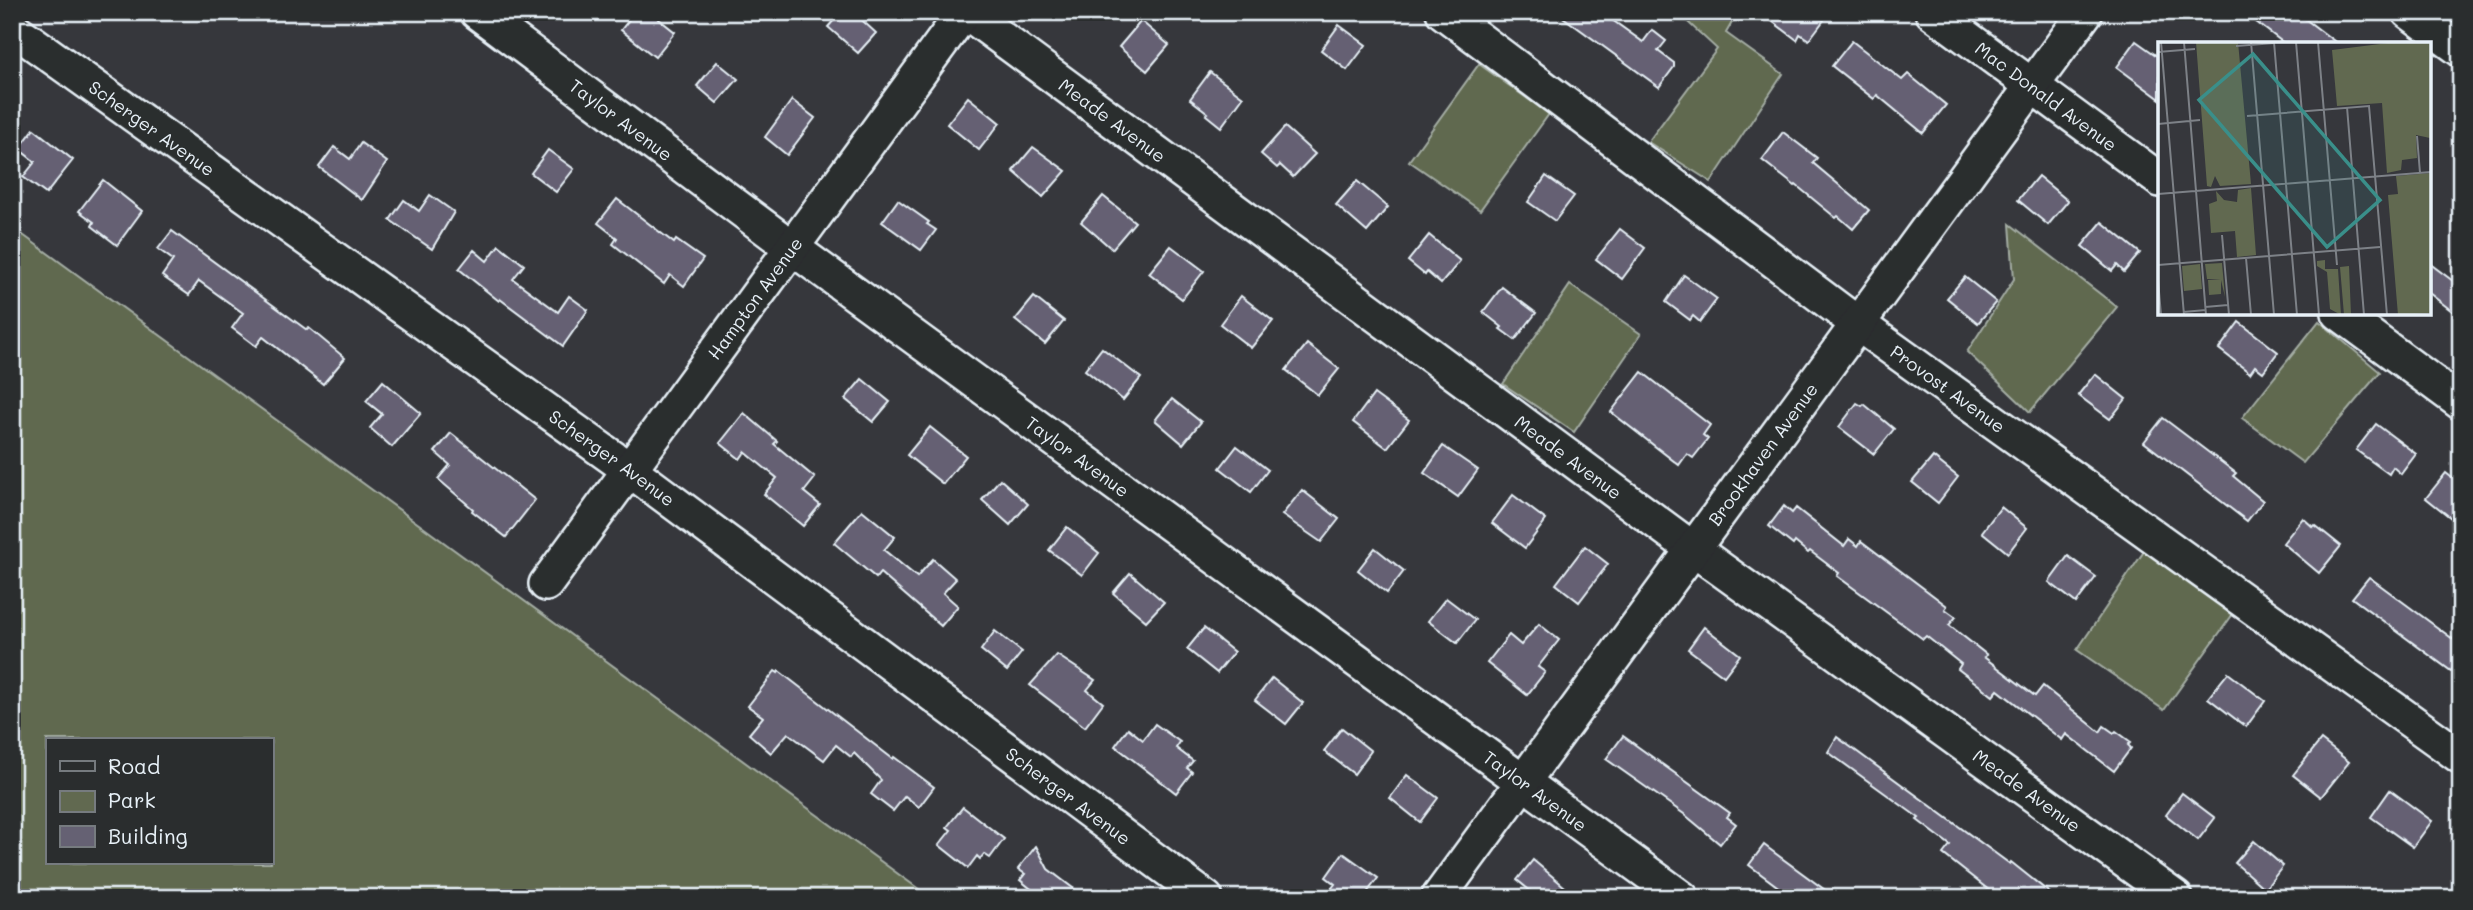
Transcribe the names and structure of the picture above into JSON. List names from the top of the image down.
{
  "streets": {
    "street": [
      "Mac Donald Avenue",
      "Taylor Avenue",
      "Meade Avenue",
      "Scherger Avenue",
      "Hampton Avenue",
      "Provost Avenue",
      "Brookhaven Avenue"
    ]
  },
  "crossings": [
    ["Mac Donald Avenue", "Brookhaven Avenue"],
    ["Taylor Avenue", "Hampton Avenue"],
    ["Taylor Avenue", "Brookhaven Avenue"],
    ["Meade Avenue", "Hampton Avenue"],
    ["Meade Avenue", "Brookhaven Avenue"],
    ["Scherger Avenue", "Hampton Avenue"],
    ["Provost Avenue", "Brookhaven Avenue"]
  ],
  "legend": ["Road", "Park", "Building"]
}
